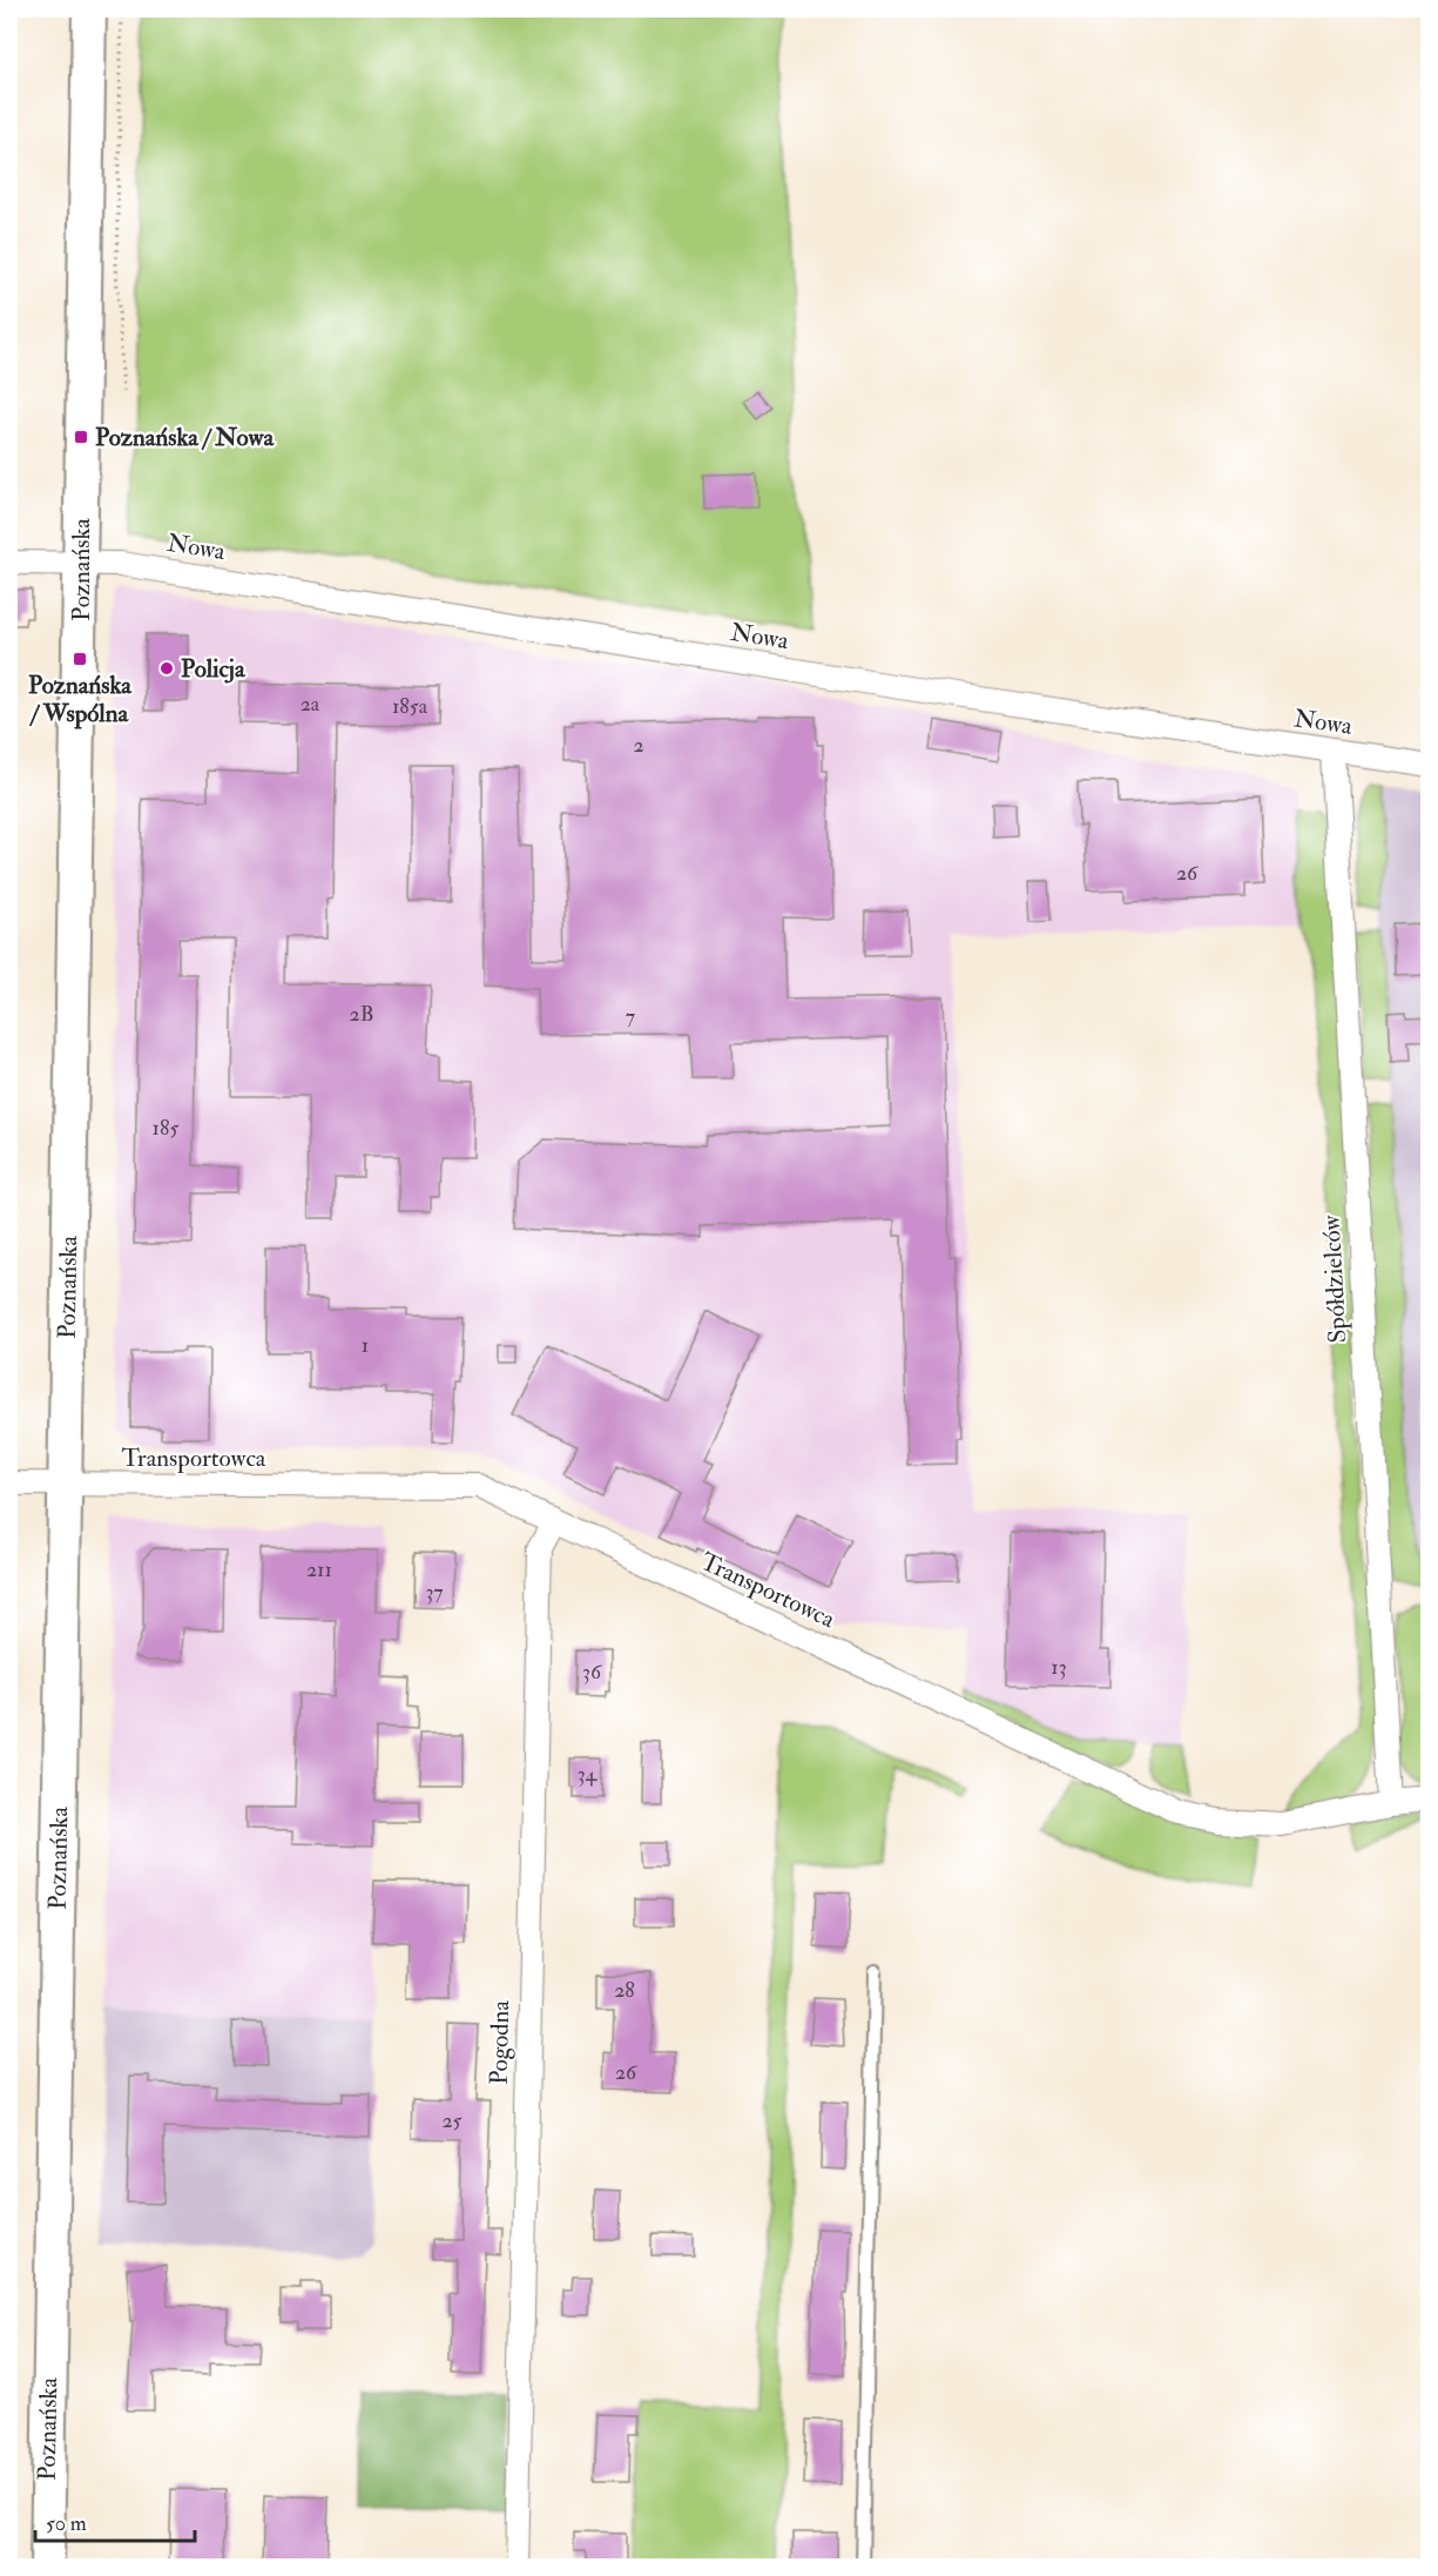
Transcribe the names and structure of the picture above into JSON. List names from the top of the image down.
{
  "streets": {
    "main road": ["Poznańska"],
    "street": [
      "Nowa",
      "Spółdzielców",
      "Transportowca",
      "Pogodna"
    ]
  },
  "crossings": [
    ["Nowa", "Poznańska"],
    ["Nowa", "Spółdzielców"],
    ["Poznańska", "Transportowca"],
    ["Spółdzielców", "Transportowca"],
    ["Transportowca", "Pogodna"]
  ],
  "places": {
    "transit": ["Poznańska / Nowa", "Poznańska / Wspólna"],
    "other": ["Policja"]
  },
  "house_numbers": [
    "2a",
    "185a",
    "2",
    "26",
    "2B",
    "7",
    "185",
    "1",
    "211",
    "37",
    "13",
    "36",
    "34",
    "28",
    "26",
    "25"
  ],
  "scale_bar": "50 m"
}
